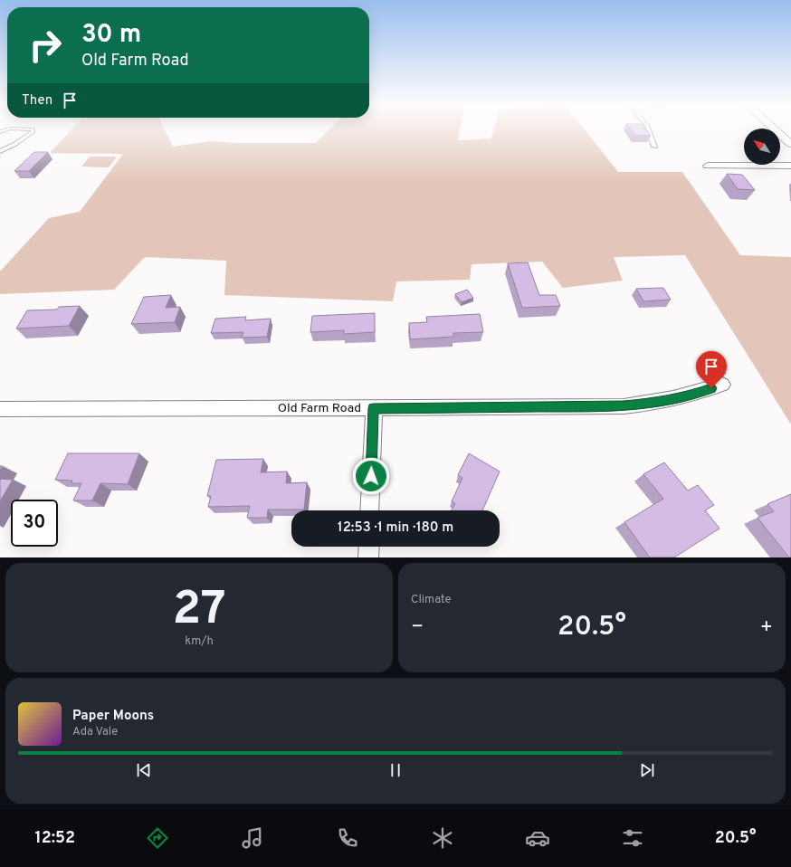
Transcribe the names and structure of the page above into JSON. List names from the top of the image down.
{
  "streets": {
    "street": ["Old Farm Road"]
  },
  "north": "top left",
  "page": {
    "turn": ["30 m", "Old Farm Road"],
    "then": "Then",
    "limit": "30",
    "trip": "12:53 · 1 min · 180 m",
    "tile": [
      ["27", "km/h"],
      "Climate"
    ],
    "heat": ["−", "20.5°", "+"],
    "song": ["Paper Moons", "Ada Vale"],
    "tabs": ["12:52", "20.5°"]
  }
}
